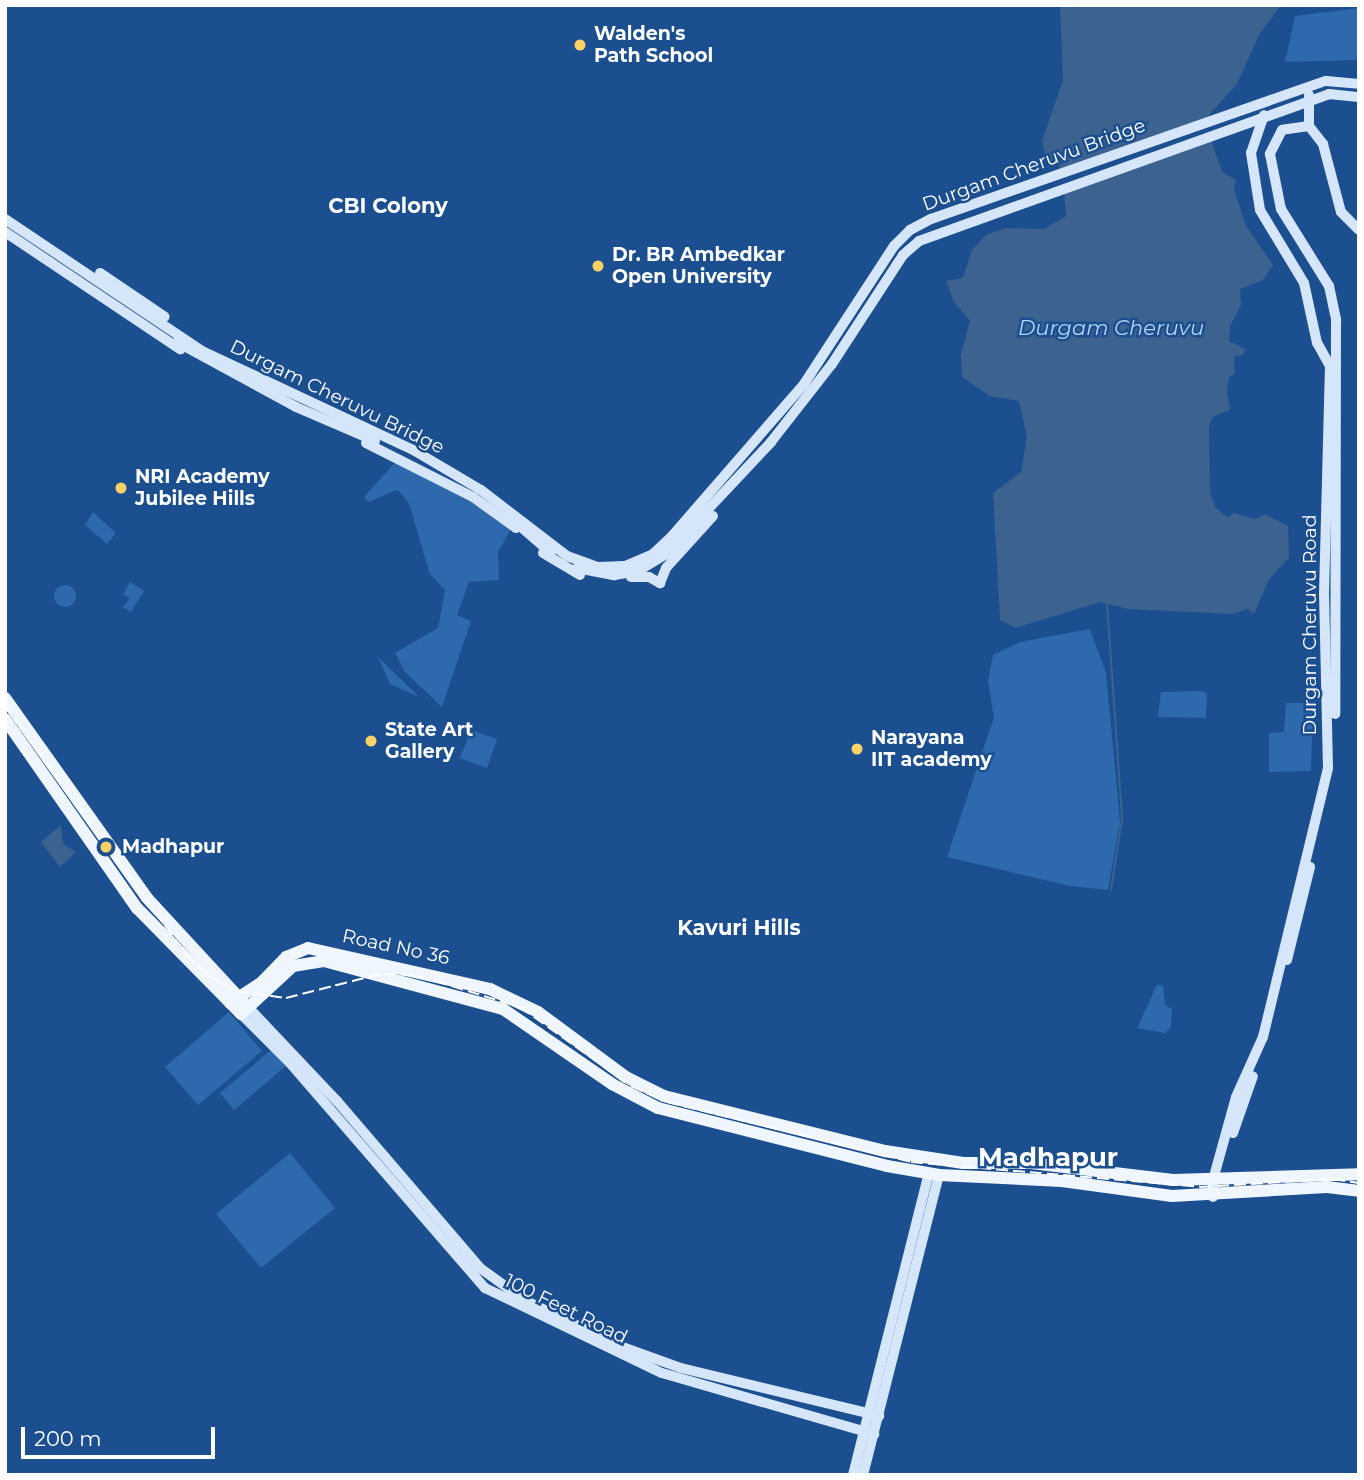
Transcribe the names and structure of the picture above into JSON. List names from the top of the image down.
{
  "streets": {
    "main road": [
      "Durgam Cheruvu Bridge",
      "Durgam Cheruvu Road",
      "Road No 36",
      "100 Feet Road"
    ]
  },
  "crossings": [
    ["Durgam Cheruvu Road", "Road No 36"],
    ["Road No 36", "100 Feet Road"]
  ],
  "districts": ["CBI Colony", "Kavuri Hills", "Madhapur"],
  "water": ["Durgam Cheruvu"],
  "places": [
    "Walden's Path School",
    "Dr. BR Ambedkar Open University",
    "NRI Academy Jubilee Hills",
    "State Art Gallery",
    "Narayana IIT academy",
    "Madhapur"
  ],
  "scale_bar": "200 m"
}
